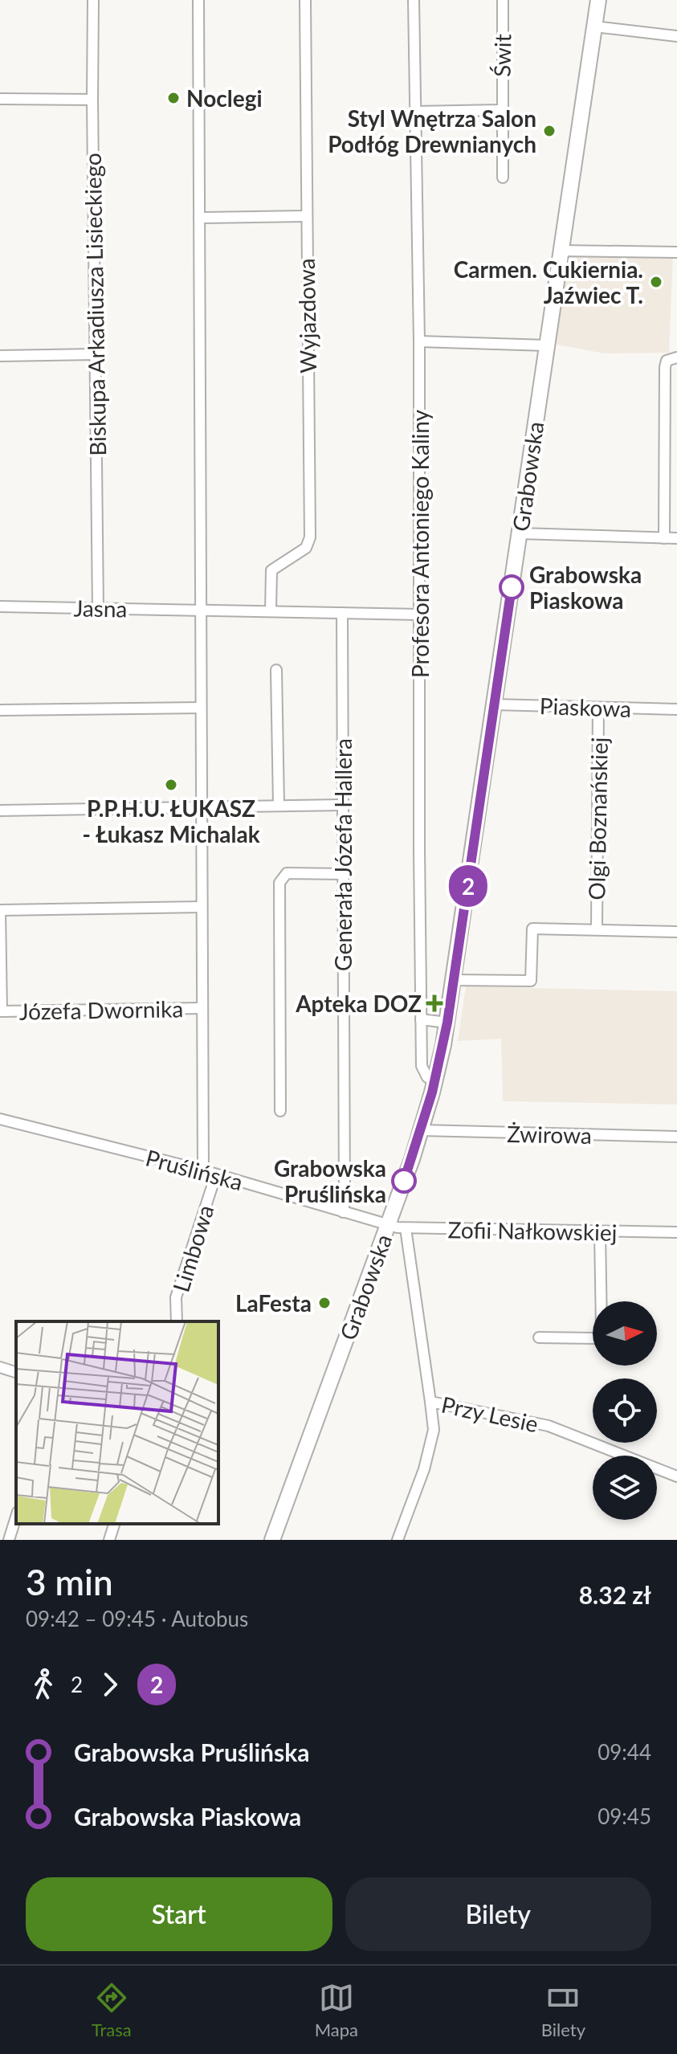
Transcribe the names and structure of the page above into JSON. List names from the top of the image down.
{
  "streets": {
    "street": [
      "Świt",
      "Biskupa Arkadiusza Lisieckiego",
      "Wyjazdowa",
      "Grabowska",
      "Profesora Antoniego Kaliny",
      "Jasna",
      "Piaskowa",
      "Olgi Boznańskiej",
      "Generała Józefa Hallera",
      "Józefa Dwornika",
      "Żwirowa",
      "Pruślińska",
      "Zofii Nałkowskiej",
      "Limbowa",
      "Przy Lesie"
    ]
  },
  "crossings": [
    ["Świt", "Profesora Antoniego Kaliny"],
    ["Biskupa Arkadiusza Lisieckiego", "Jasna"],
    ["Wyjazdowa", "Jasna"],
    ["Grabowska", "Profesora Antoniego Kaliny"],
    ["Grabowska", "Piaskowa"],
    ["Grabowska", "Żwirowa"],
    ["Grabowska", "Pruślińska"],
    ["Grabowska", "Zofii Nałkowskiej"],
    ["Profesora Antoniego Kaliny", "Jasna"],
    ["Jasna", "Generała Józefa Hallera"],
    ["Piaskowa", "Olgi Boznańskiej"],
    ["Generała Józefa Hallera", "Pruślińska"],
    ["Pruślińska", "Zofii Nałkowskiej"],
    ["Pruślińska", "Limbowa"],
    ["Zofii Nałkowskiej", "Przy Lesie"]
  ],
  "places": {
    "other": [
      "Noclegi",
      "Styl Wnętrza Salon Podłóg Drewnianych",
      "Carmen. Cukiernia. Jaźwiec T.",
      "Grabowska Piaskowa",
      "P.P.H.U. ŁUKASZ - Łukasz Michalak",
      "Grabowska Pruślińska",
      "LaFesta"
    ],
    "health": ["Apteka DOZ"]
  },
  "lines": ["bus line 2"],
  "north": "right",
  "page": {
    "on_map": "2",
    "heading": ["3 min", "09:42 – 09:45 · Autobus", "8.32 zł"],
    "legs": ["2", "2"],
    "list": [
      {
        "name": "Grabowska Pruślińska",
        "value": "09:44"
      },
      {
        "name": "Grabowska Piaskowa",
        "value": "09:45"
      }
    ],
    "buttons": ["Start", "Bilety"],
    "tabs": ["Trasa", "Mapa", "Bilety"]
  }
}
